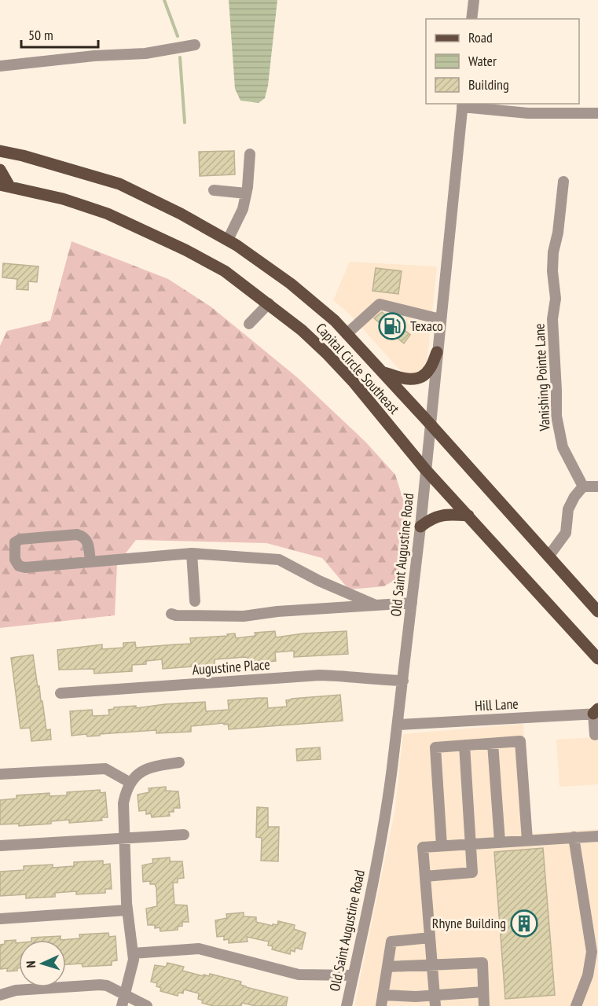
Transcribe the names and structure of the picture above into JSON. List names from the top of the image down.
{
  "streets": {
    "main road": ["Capital Circle Southeast"],
    "street": [
      "Vanishing Pointe Lane",
      "Old Saint Augustine Road",
      "Augustine Place",
      "Hill Lane"
    ]
  },
  "crossings": [
    ["Capital Circle Southeast", "Old Saint Augustine Road"],
    ["Old Saint Augustine Road", "Augustine Place"],
    ["Old Saint Augustine Road", "Hill Lane"]
  ],
  "places": {
    "fuel station": ["Texaco"],
    "building": ["Rhyne Building"]
  },
  "legend": ["Road", "Water", "Building"],
  "scale_bar": "50 m",
  "north": "left"
}
